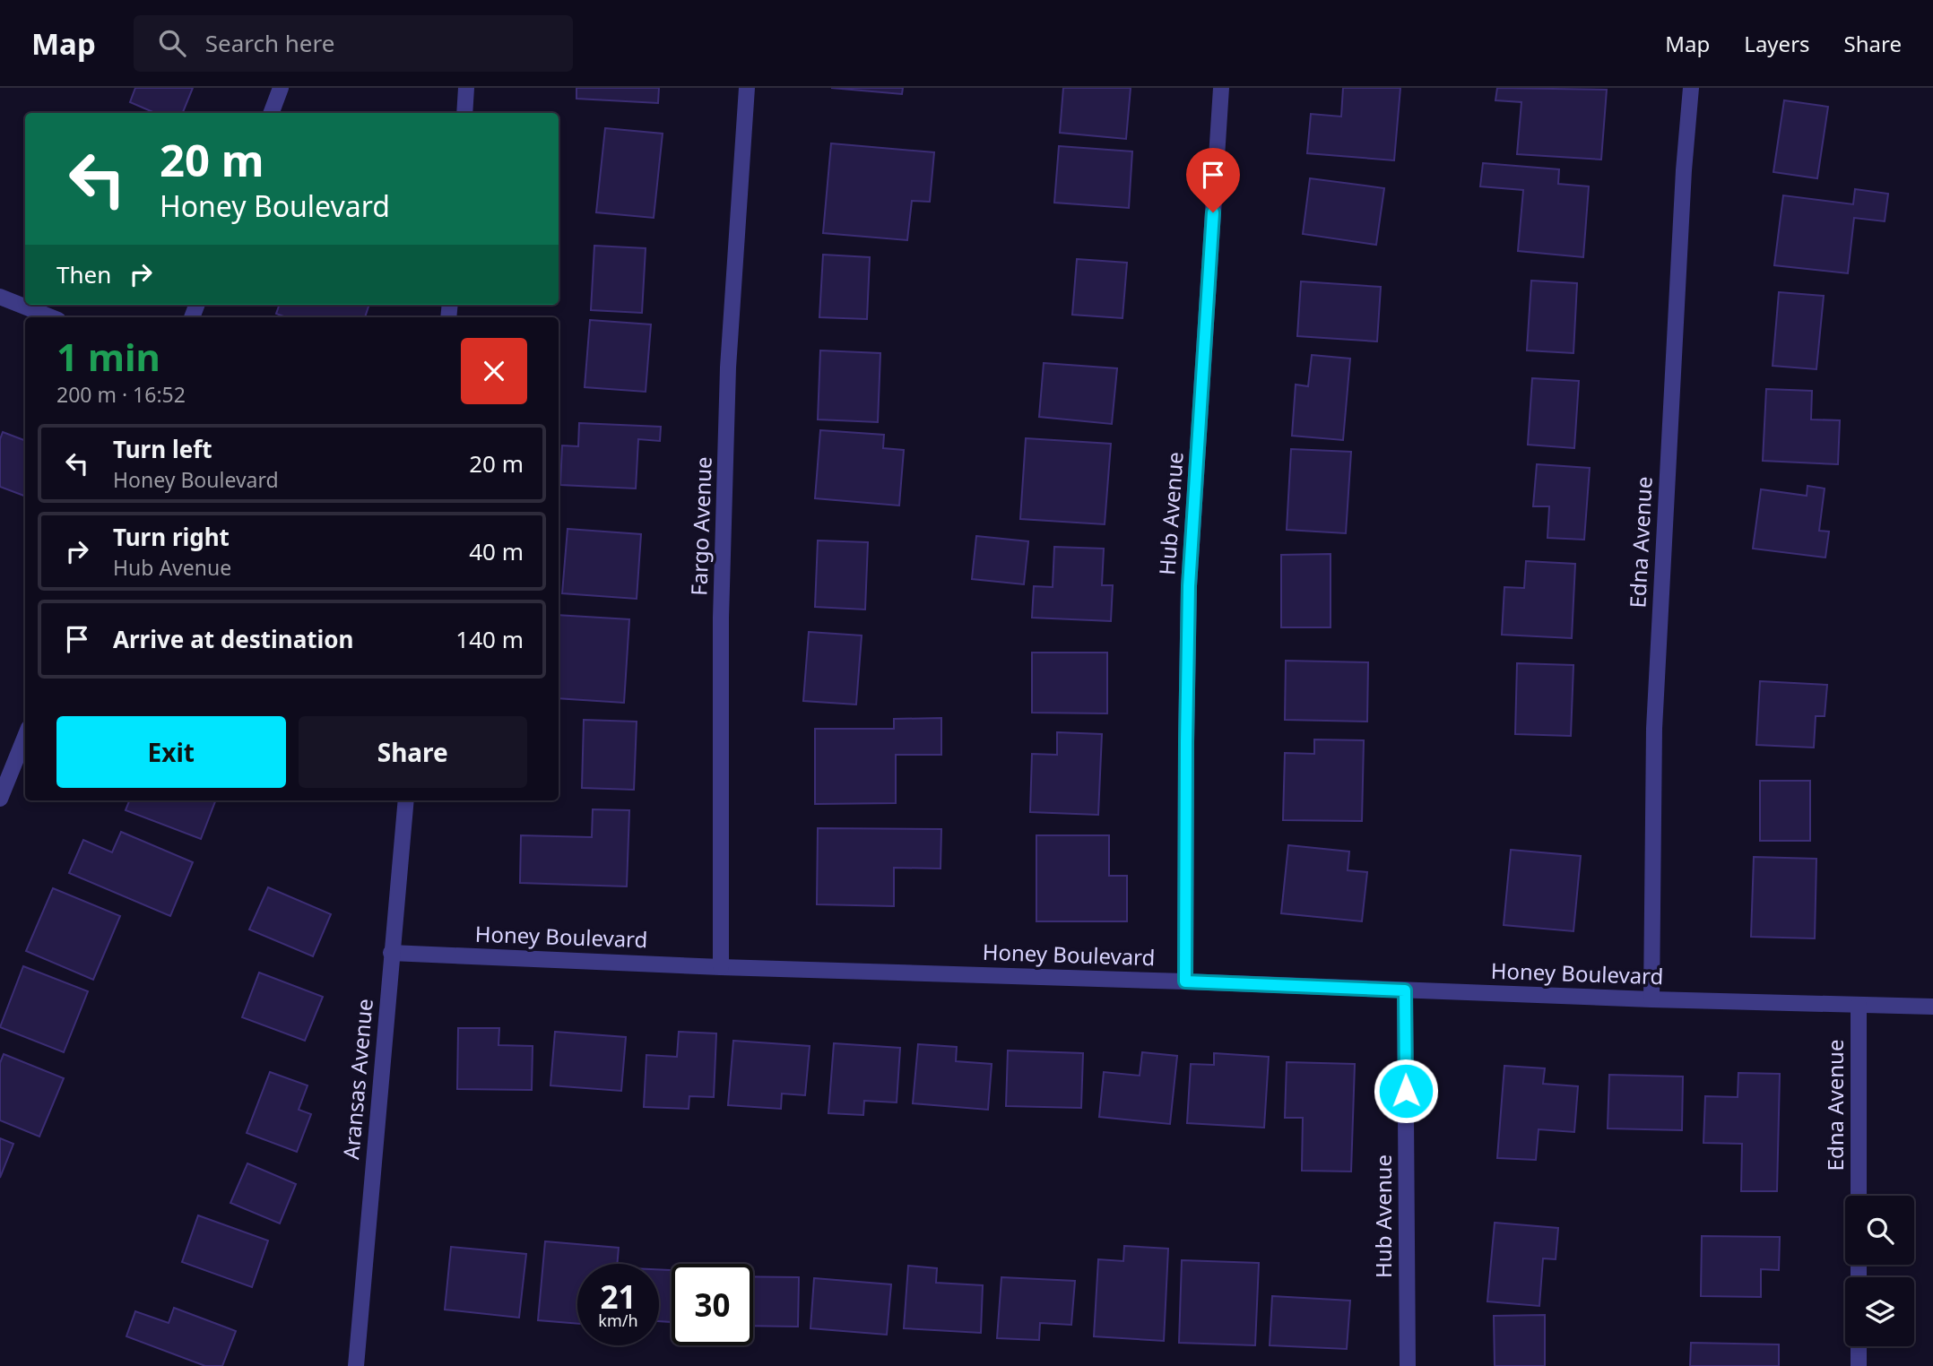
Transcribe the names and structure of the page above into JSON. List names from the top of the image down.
{
  "streets": {
    "street": [
      "Hub Avenue",
      "Fargo Avenue",
      "Edna Avenue",
      "Honey Boulevard",
      "Aransas Avenue"
    ]
  },
  "crossings": [
    ["Hub Avenue", "Honey Boulevard"],
    ["Fargo Avenue", "Honey Boulevard"],
    ["Edna Avenue", "Honey Boulevard"],
    ["Honey Boulevard", "Aransas Avenue"]
  ],
  "page": {
    "header": "Map",
    "search": "Search here",
    "nav": ["Map", "Layers", "Share"],
    "turn": ["20 m", "Honey Boulevard"],
    "then": "Then",
    "heading": ["1 min", "200 m · 16:52"],
    "list": [
      {
        "name": "Turn left",
        "note": "Honey Boulevard",
        "value": "20 m"
      },
      {
        "name": "Turn right",
        "note": "Hub Avenue",
        "value": "40 m"
      },
      {
        "name": "Arrive at destination",
        "value": "140 m"
      }
    ],
    "buttons": ["Exit", "Share"],
    "speed": "21 km/h",
    "limit": "30"
  }
}
